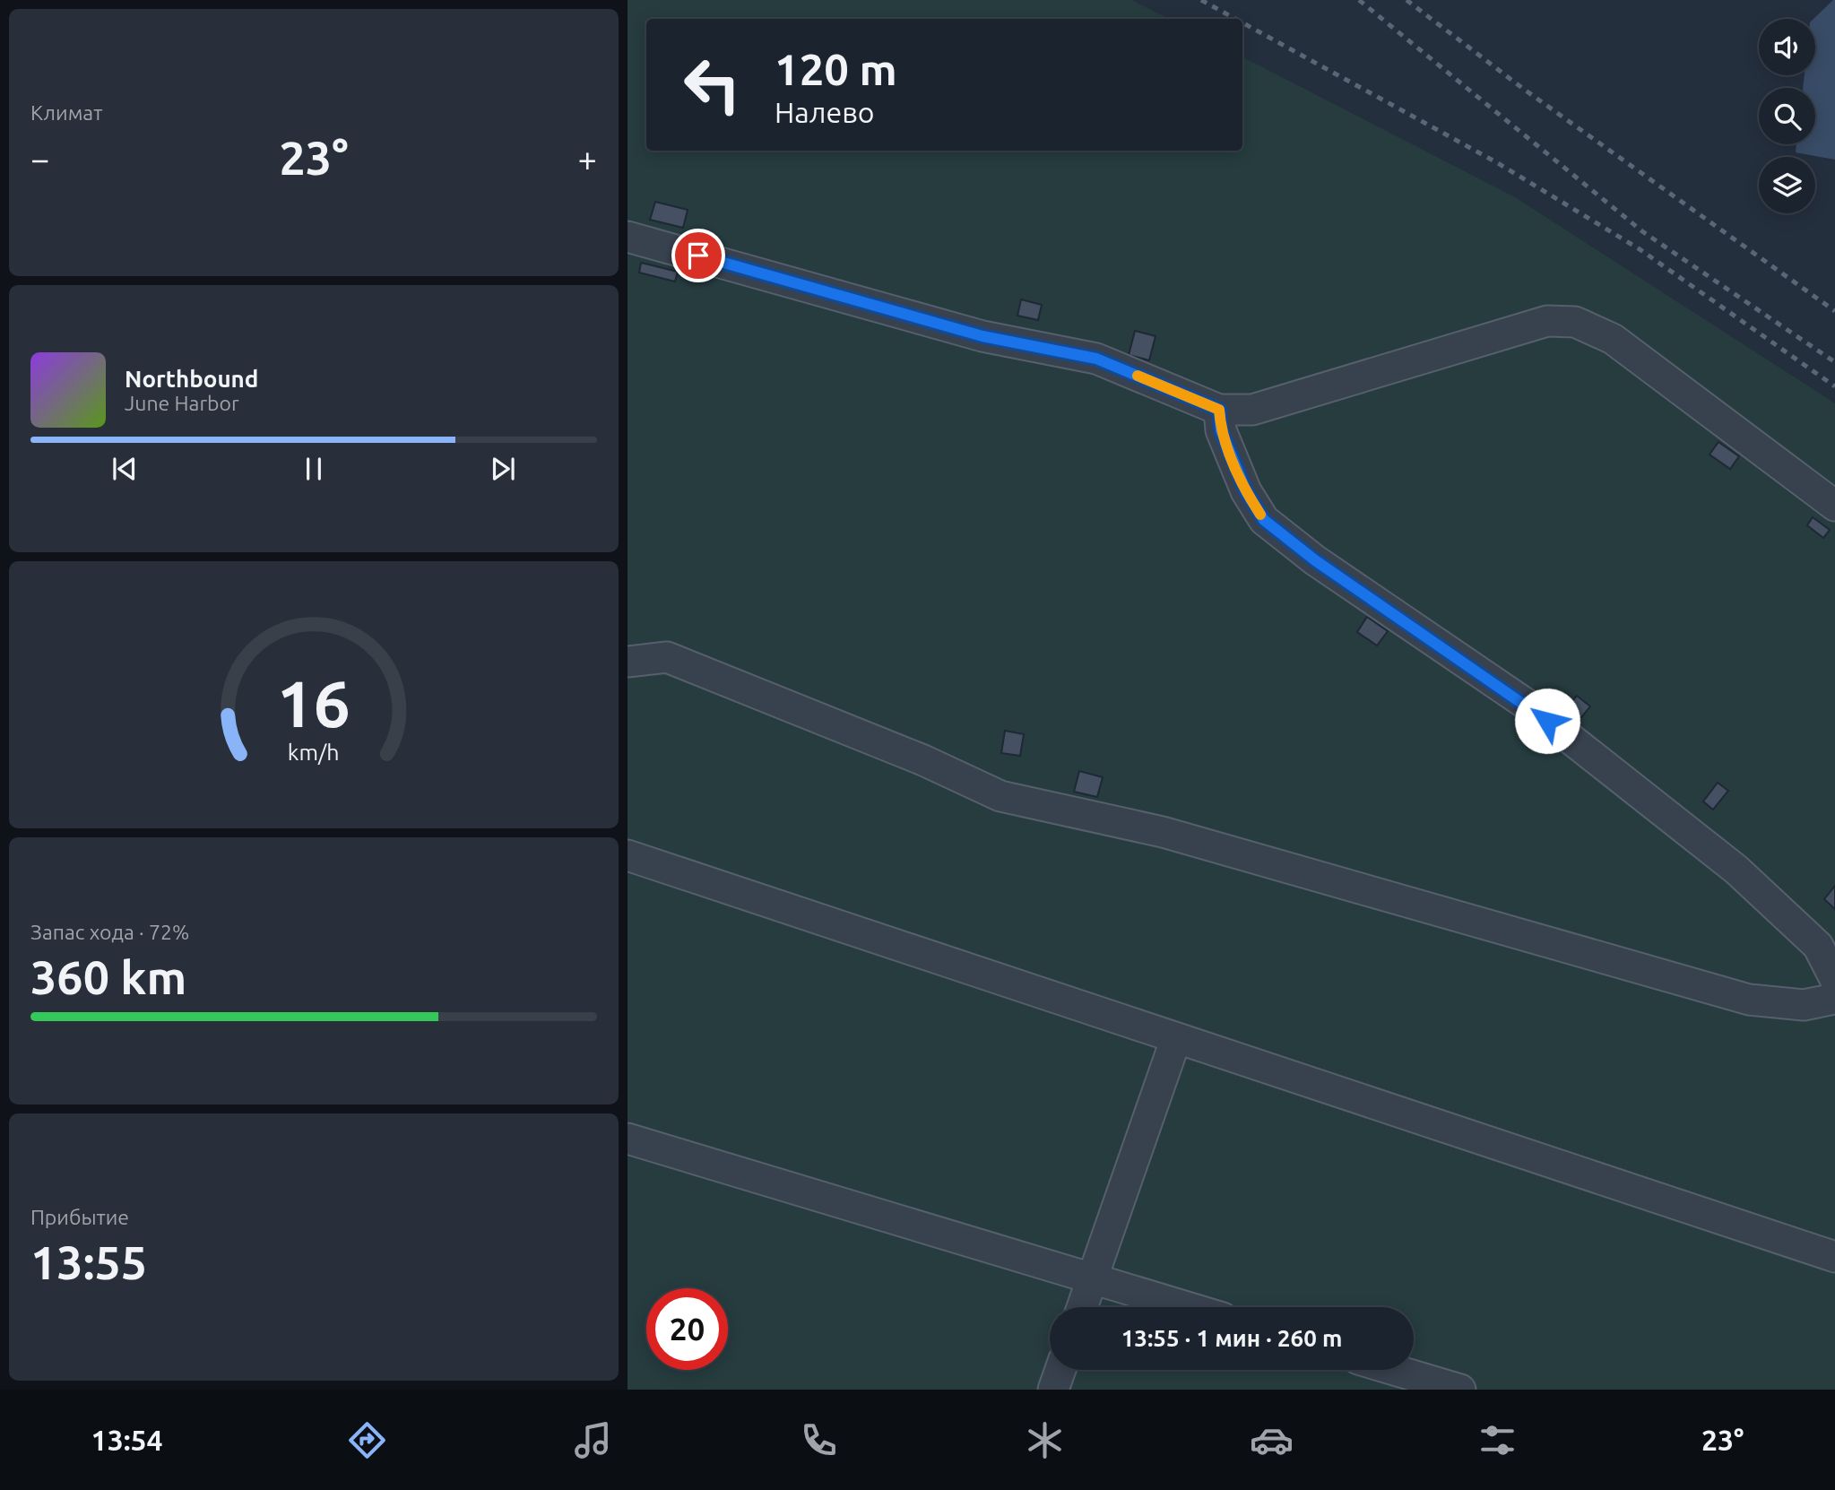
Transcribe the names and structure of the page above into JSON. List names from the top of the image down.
{
  "page": {
    "tile": [
      "Климат",
      ["Запас хода · 72%", "360 km"],
      ["Прибытие", "13:55"]
    ],
    "turn": ["120 m", "Налево"],
    "heat": ["−", "23°", "+"],
    "song": ["Northbound", "June Harbor"],
    "limit": "20",
    "trip": "13:55 · 1 мин · 260 m",
    "tabs": ["13:54", "23°"],
    "gauge": ["16", "km/h"]
  }
}
